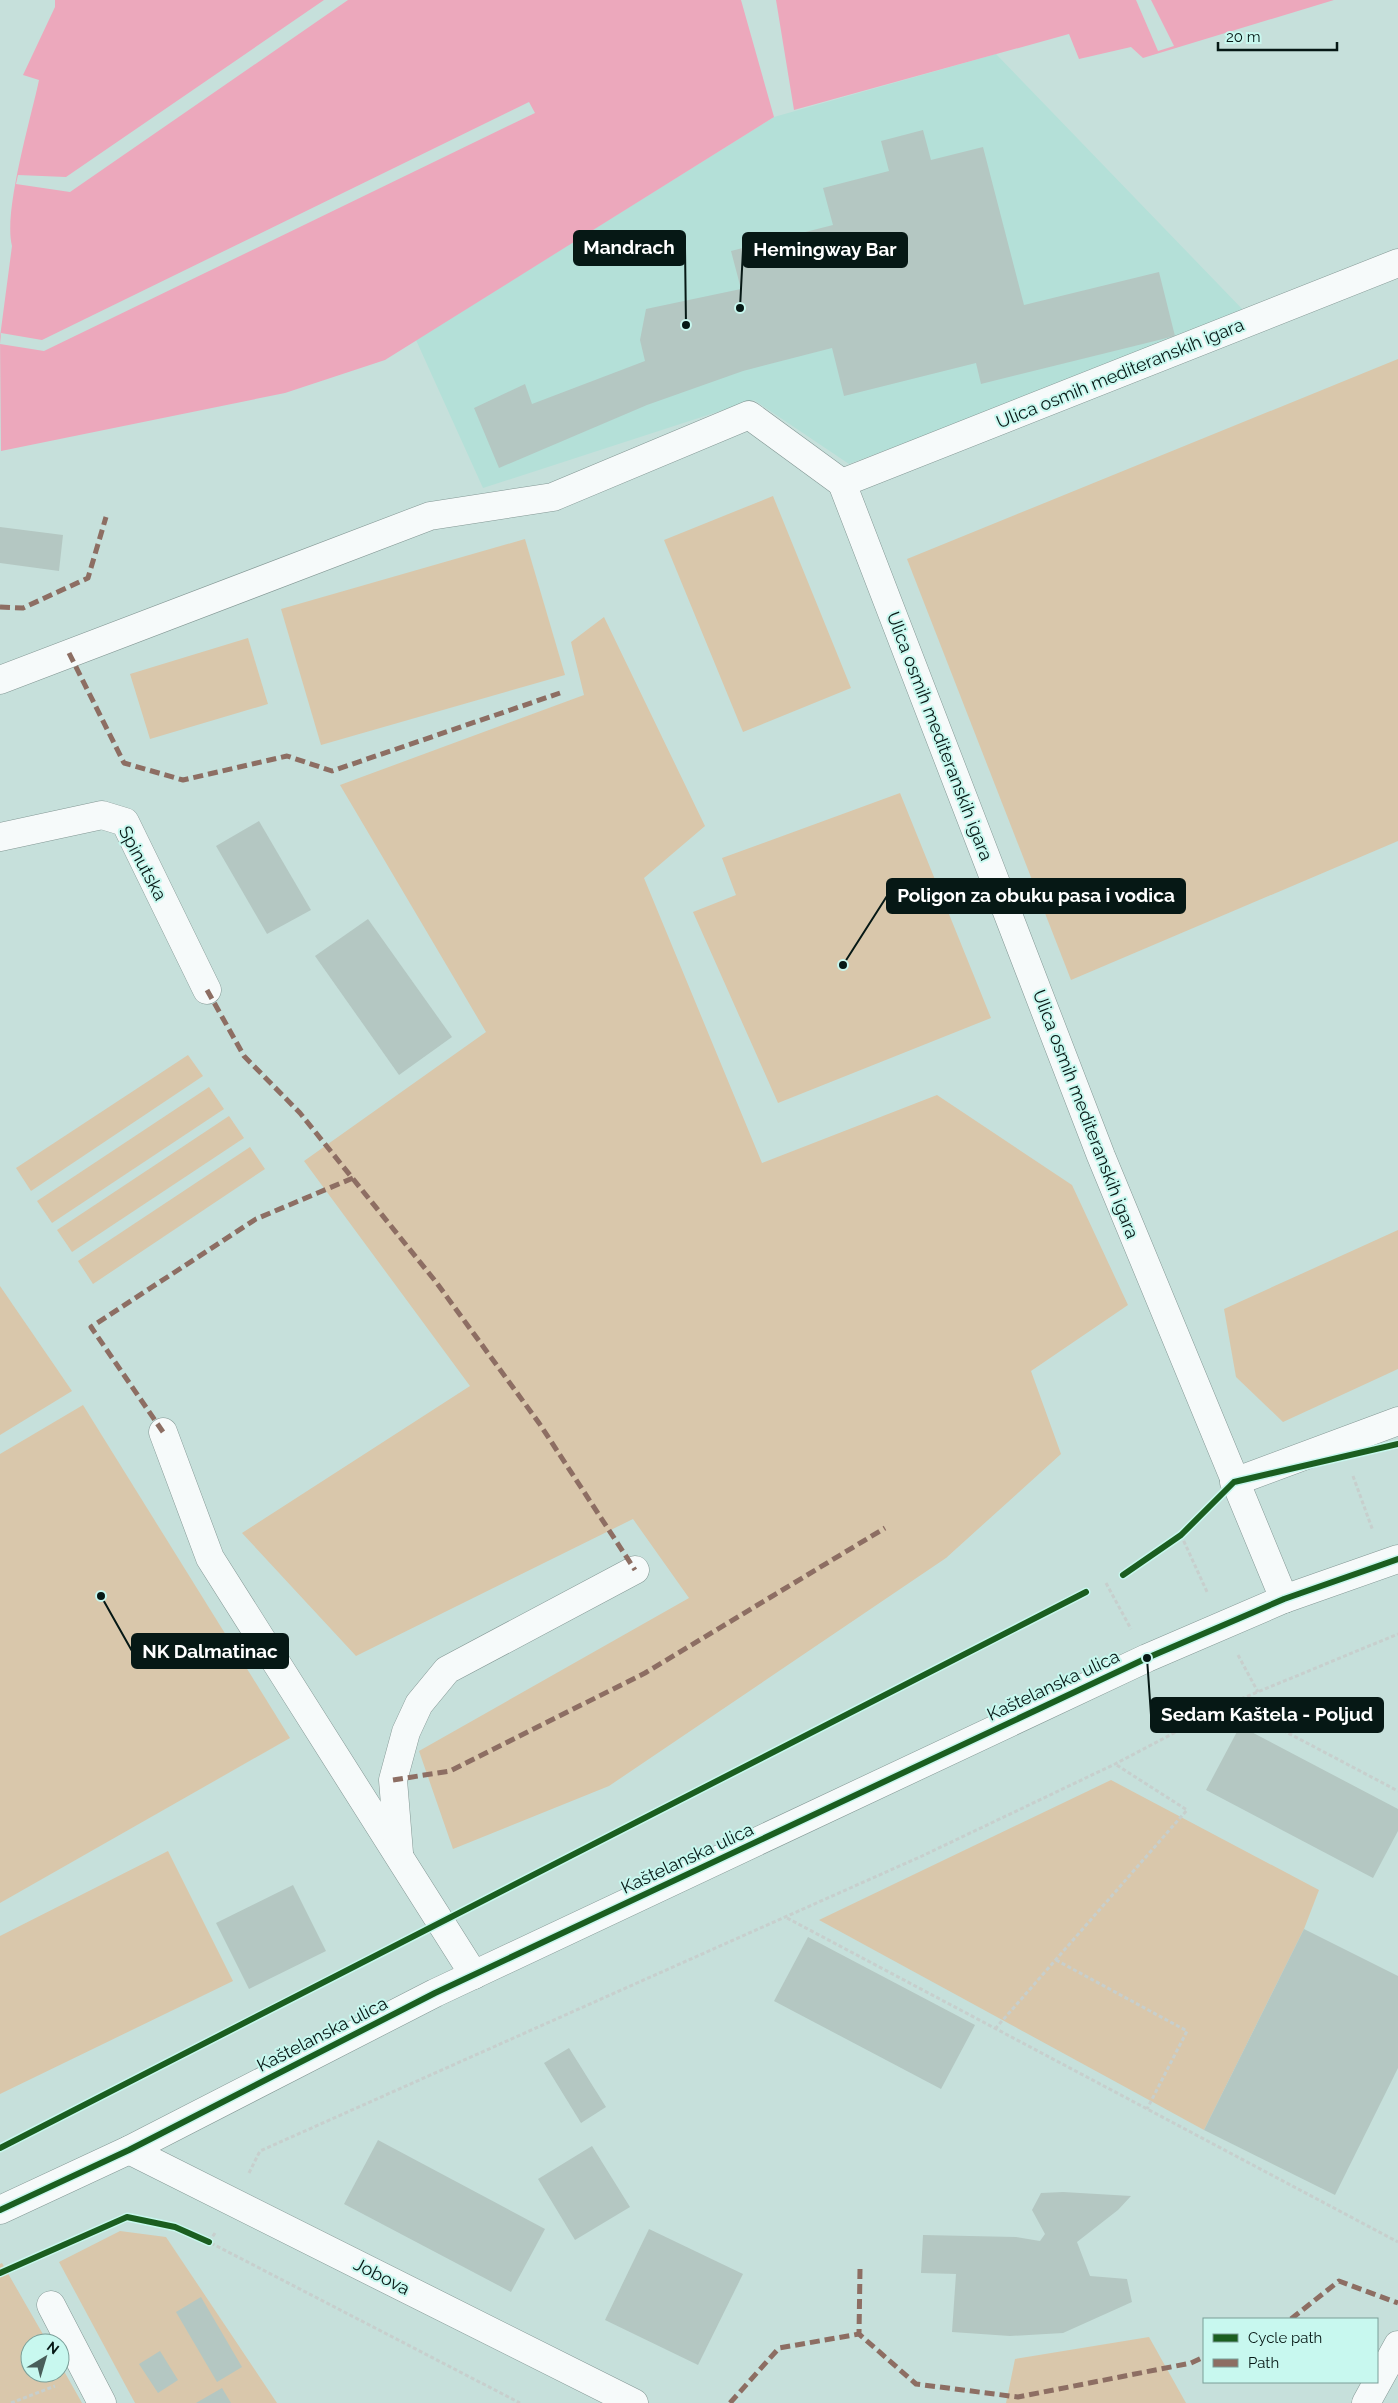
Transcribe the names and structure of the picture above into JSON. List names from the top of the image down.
{
  "streets": {
    "street": [
      "Ulica osmih mediteranskih igara",
      "Spinutska",
      "Kaštelanska ulica",
      "Jobova"
    ]
  },
  "crossings": [
    ["Ulica osmih mediteranskih igara", "Kaštelanska ulica"],
    ["Kaštelanska ulica", "Jobova"]
  ],
  "places": [
    "Hemingway Bar",
    "Mandrach",
    "Poligon za obuku pasa i vodica",
    "NK Dalmatinac",
    "Sedam Kaštela - Poljud"
  ],
  "legend": ["Cycle path", "Path"],
  "scale_bar": "20 m",
  "north": "top right"
}
